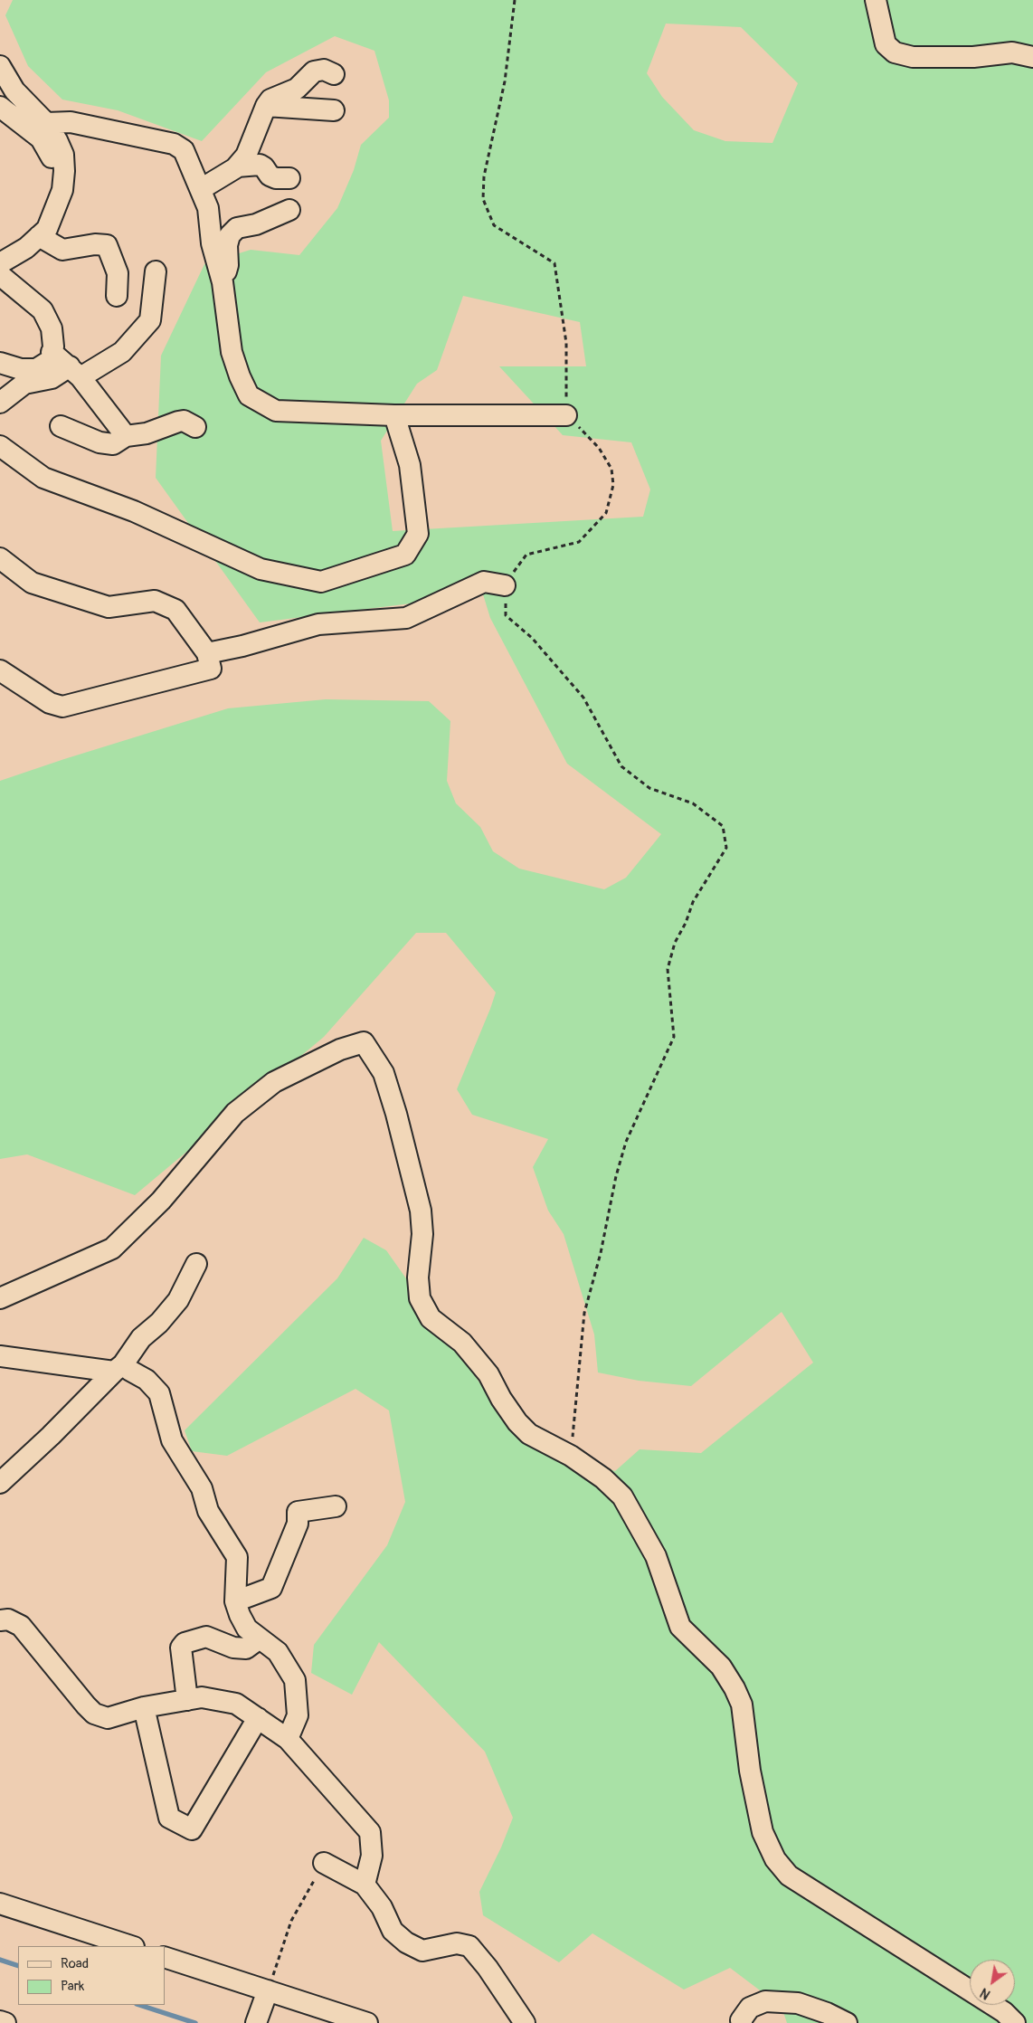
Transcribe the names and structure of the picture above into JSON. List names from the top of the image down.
{
  "legend": ["Road", "Park"],
  "north": "bottom left"
}
